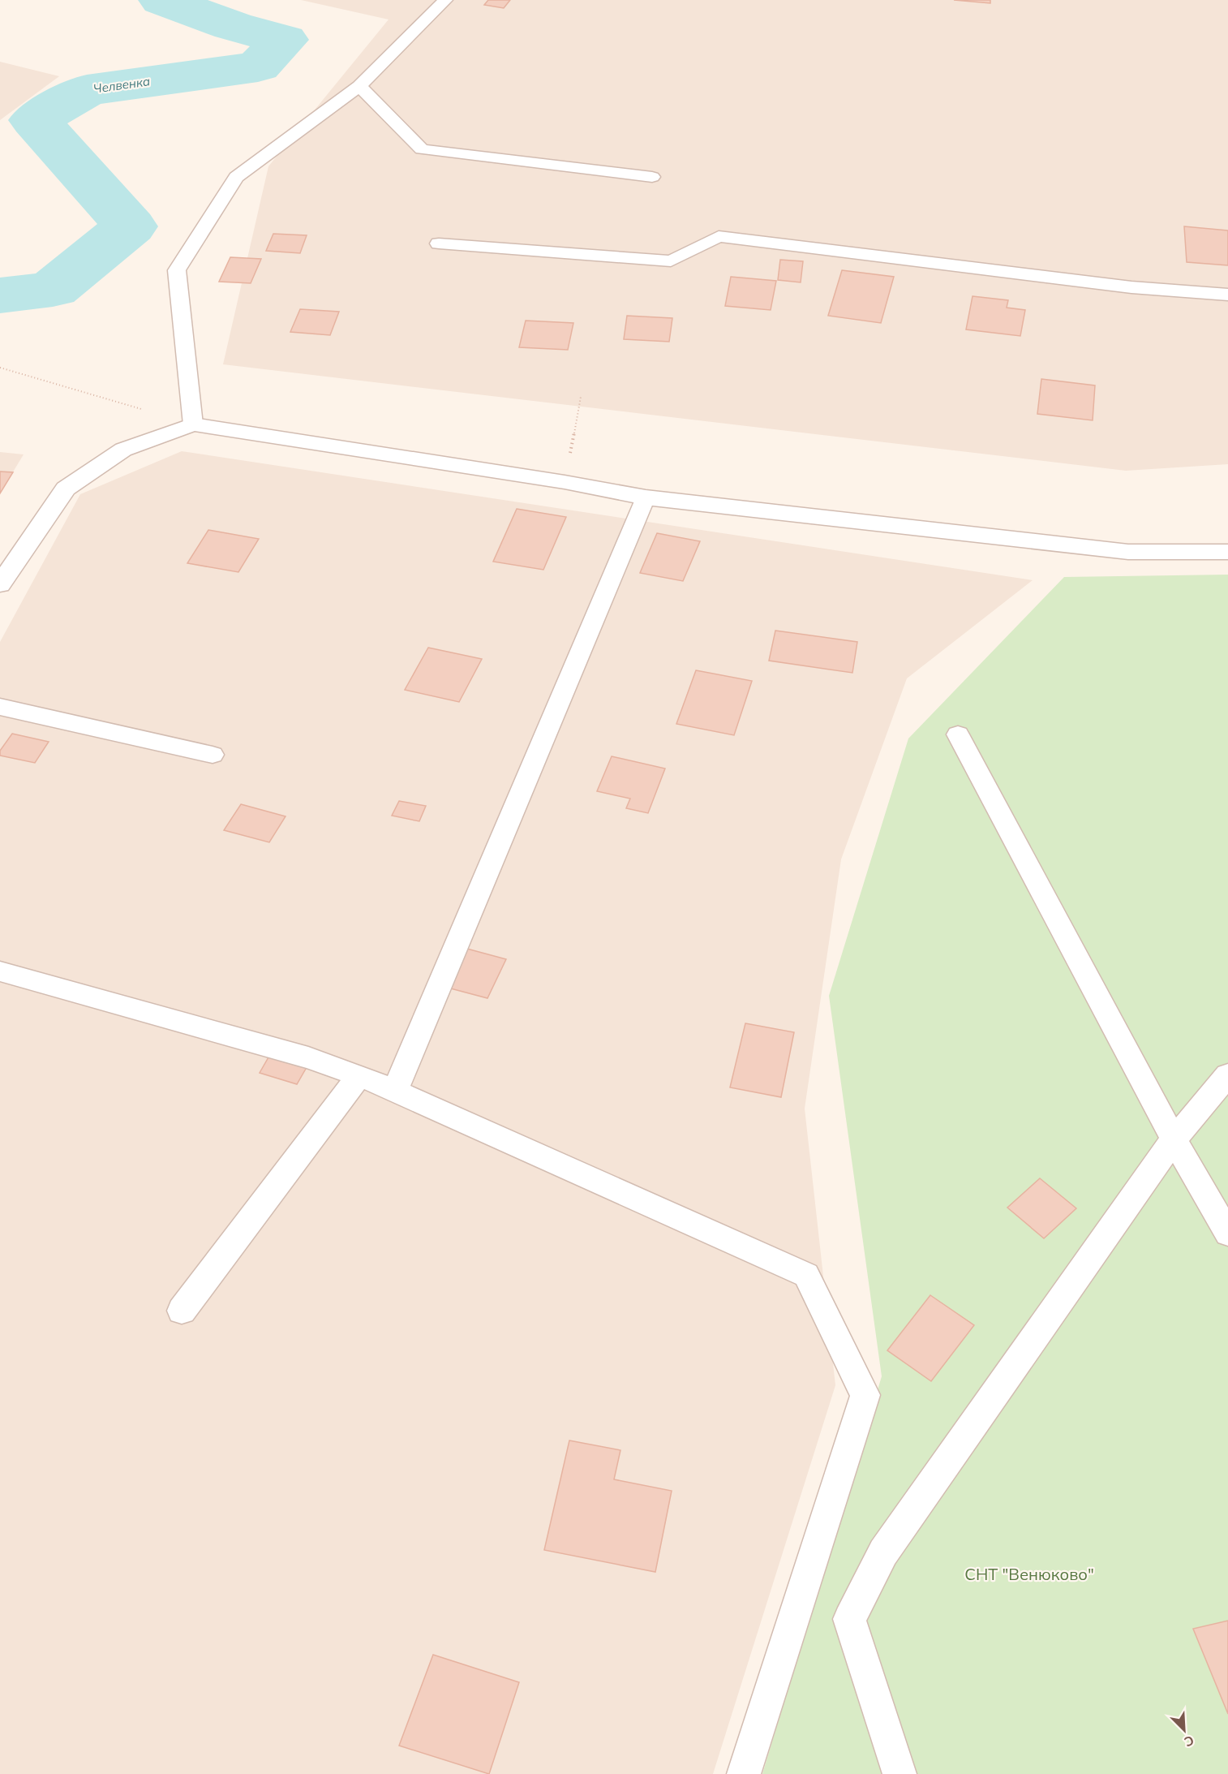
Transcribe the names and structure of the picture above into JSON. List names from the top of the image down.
{
  "water": ["Челвенка"],
  "parks": ["СНТ \"Венюково\""],
  "north": "bottom right"
}
